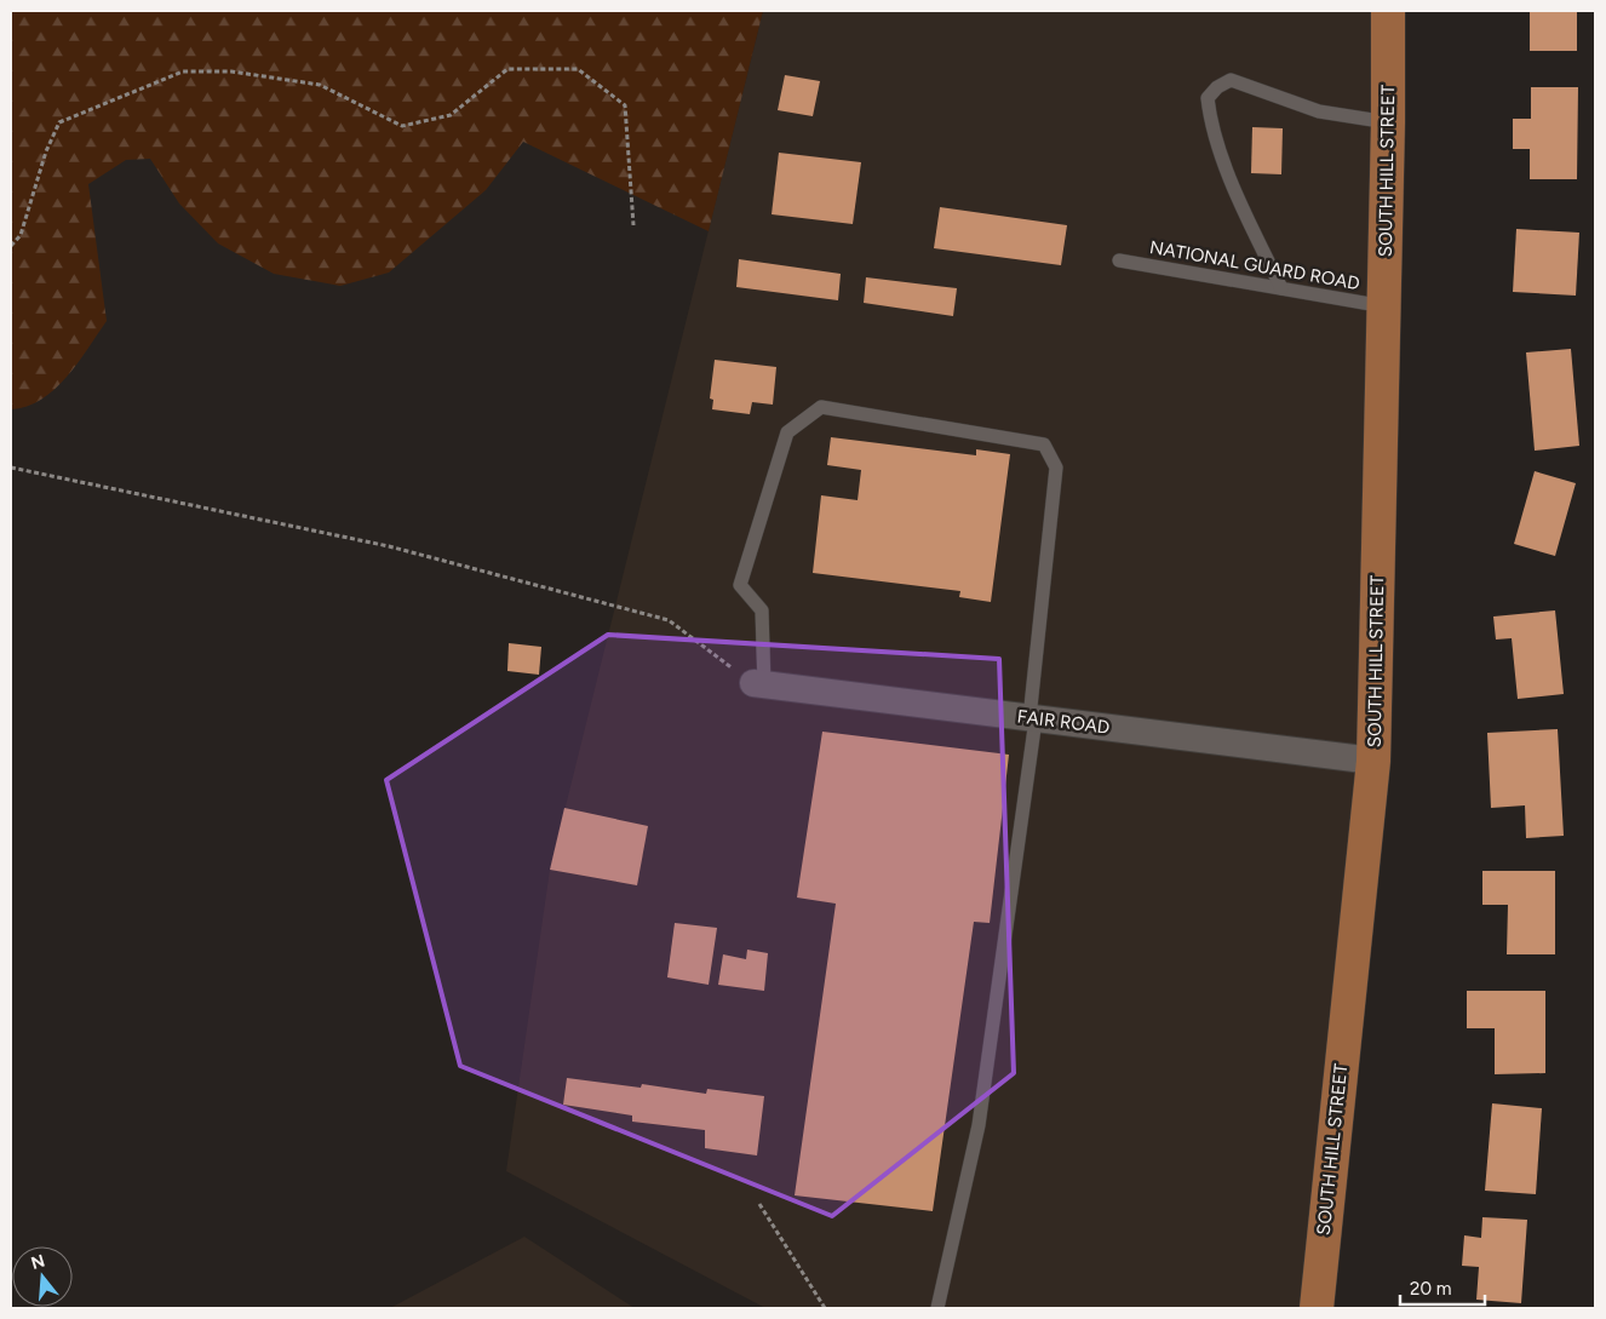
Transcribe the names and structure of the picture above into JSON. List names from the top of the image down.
{
  "streets": {
    "main road": ["SOUTH HILL STREET"],
    "street": ["FAIR ROAD"],
    "lane": ["NATIONAL GUARD ROAD"]
  },
  "crossings": [
    ["SOUTH HILL STREET", "NATIONAL GUARD ROAD"],
    ["SOUTH HILL STREET", "FAIR ROAD"]
  ],
  "scale_bar": "20 m",
  "north": "top"
}
